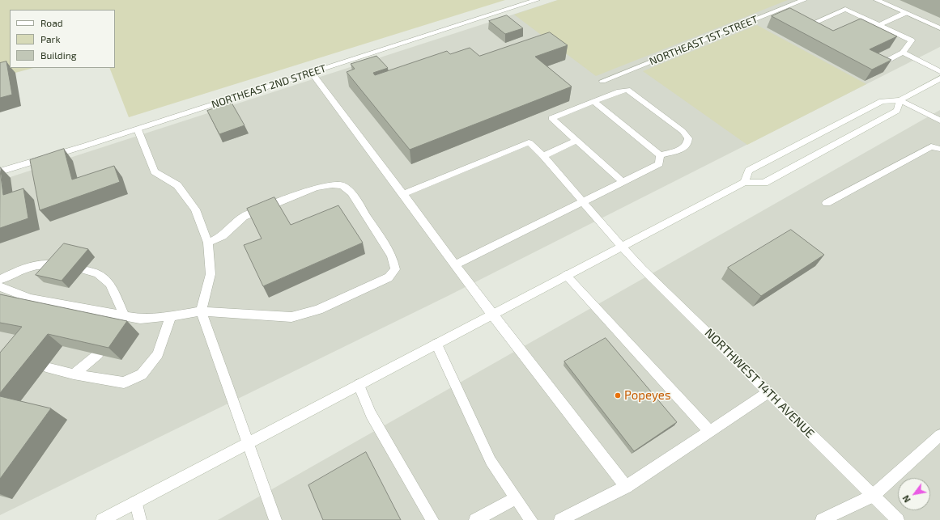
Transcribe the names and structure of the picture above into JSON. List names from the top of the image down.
{
  "streets": {
    "street": ["NORTHEAST 1ST STREET", "NORTHEAST 2ND STREET", "NORTHWEST 14TH AVENUE"]
  },
  "places": ["Popeyes"],
  "legend": ["Road", "Park", "Building"],
  "north": "bottom left"
}
